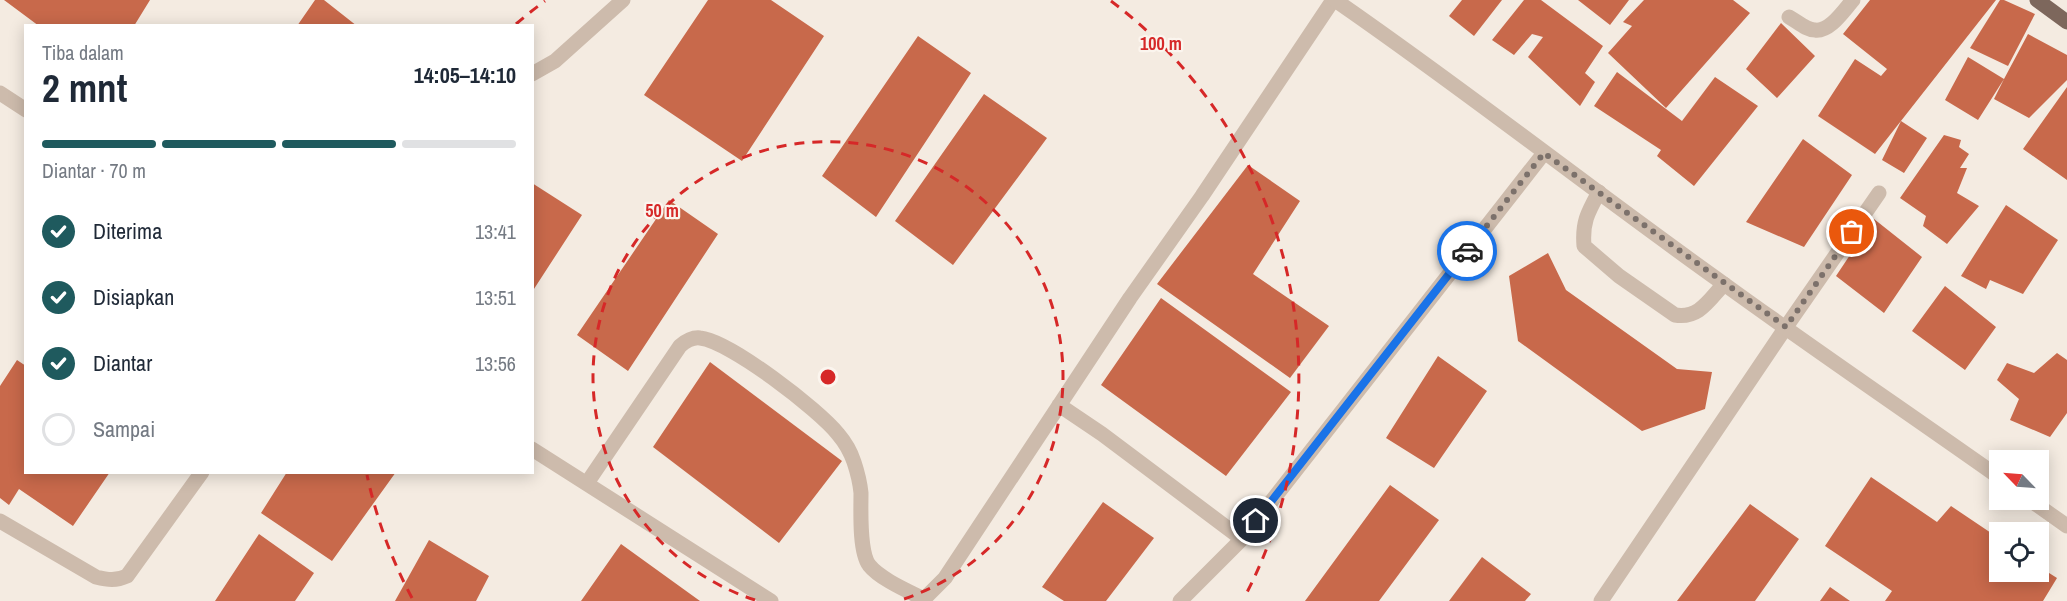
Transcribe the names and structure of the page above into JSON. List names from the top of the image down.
{
  "north": "top left",
  "page": {
    "heading": ["2 mnt", "Tiba dalam", "14:05–14:10"],
    "bar": "Diantar · 70 m",
    "list": [
      ["Diterima", "13:41"],
      ["Disiapkan", "13:51"],
      ["Diantar", "13:56"],
      "Sampai"
    ]
  },
  "rings": ["100 m", "50 m"]
}
